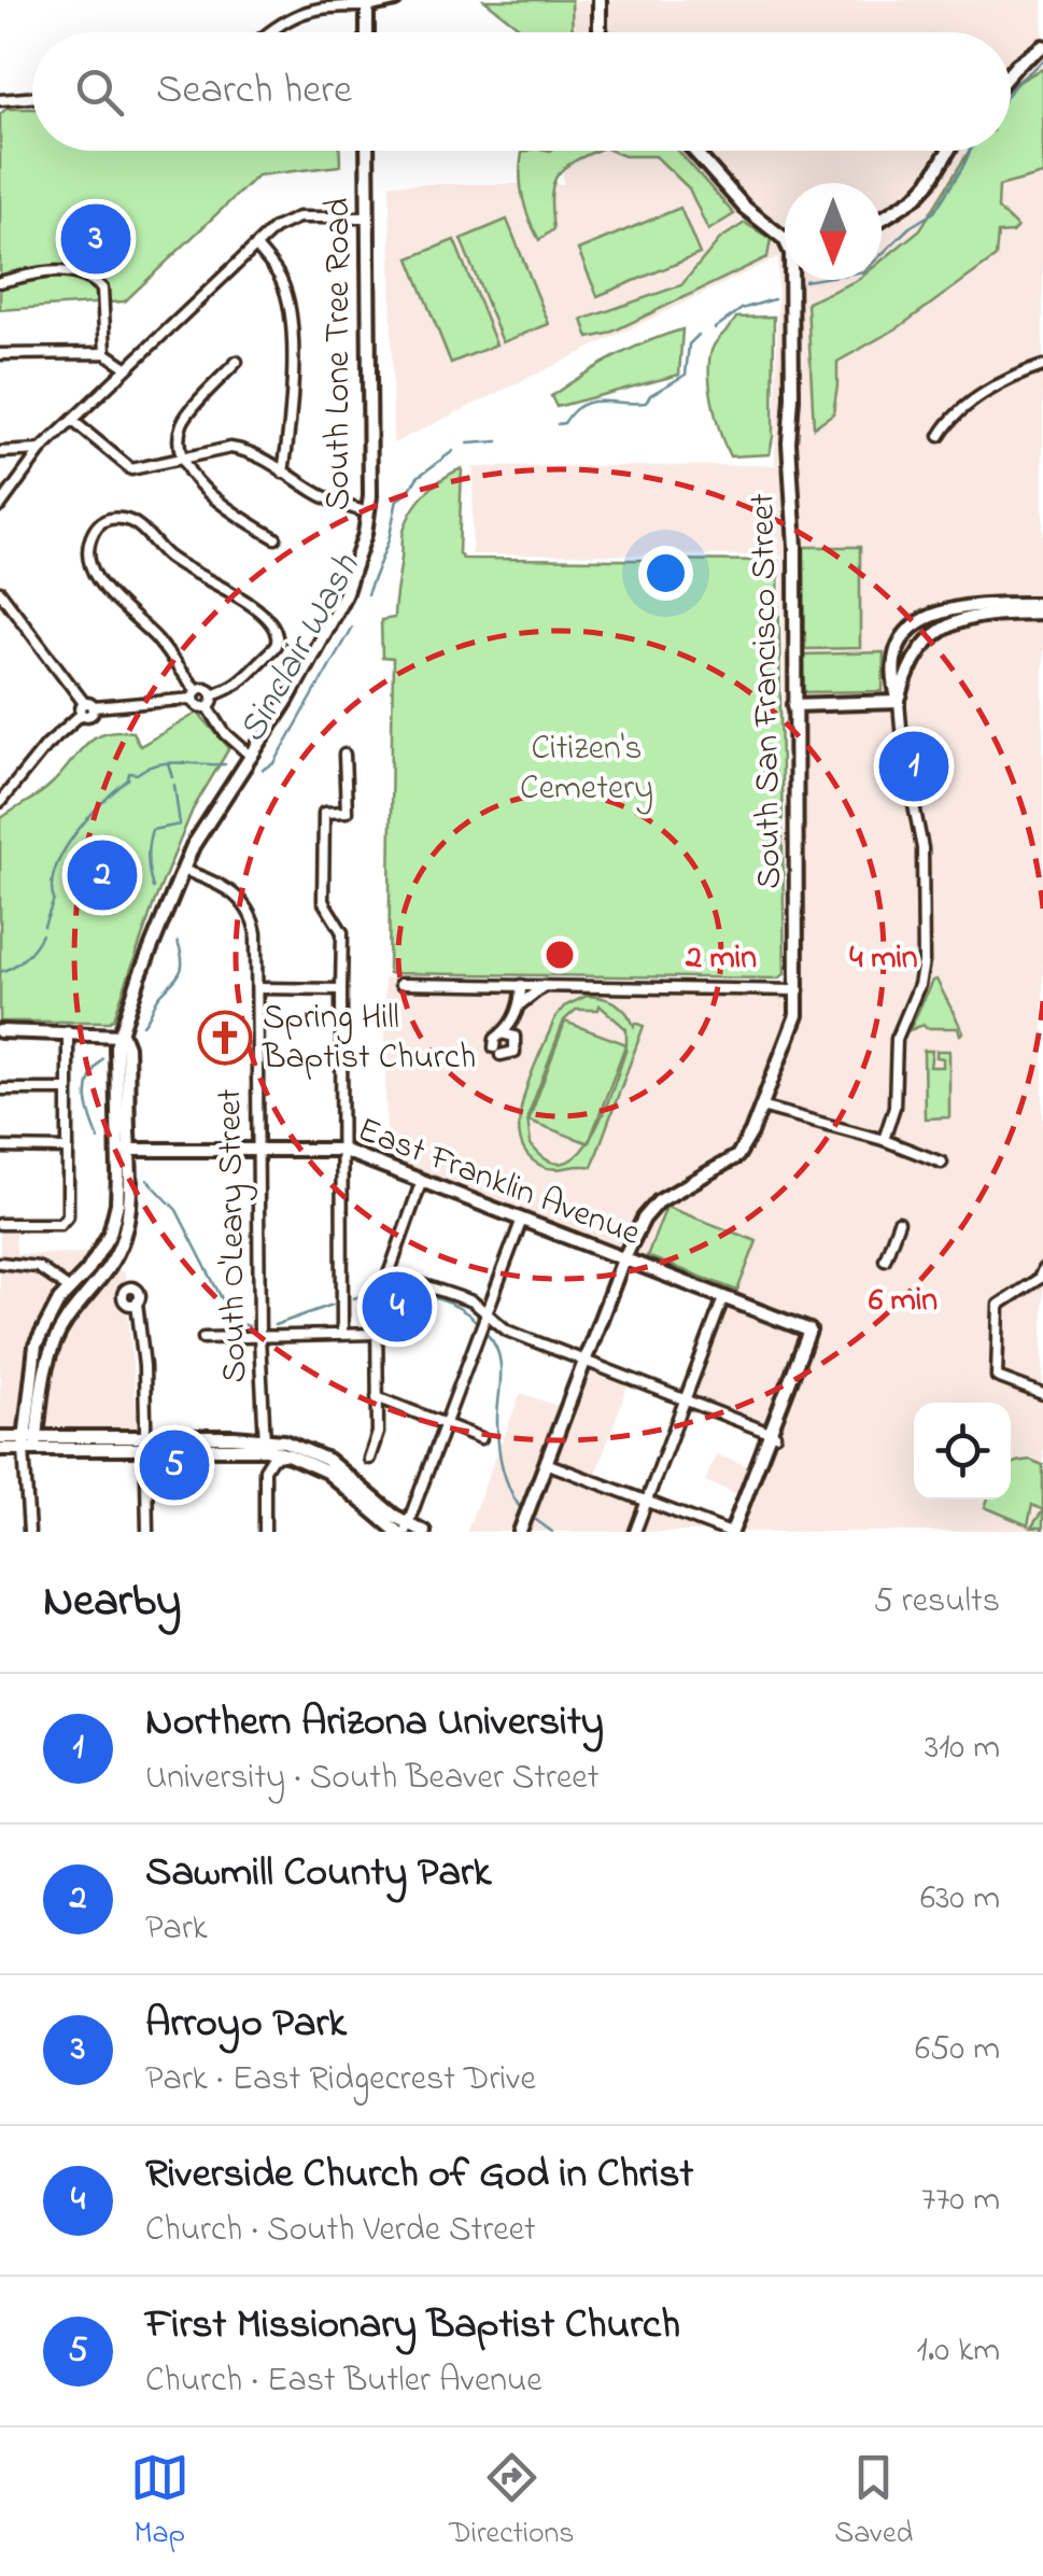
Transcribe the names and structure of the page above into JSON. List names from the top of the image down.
{
  "streets": {
    "street": [
      "South Lone Tree Road",
      "South San Francisco Street",
      "East Franklin Avenue",
      "South O'Leary Street"
    ]
  },
  "crossings": [
    ["South Lone Tree Road", "East Franklin Avenue"],
    ["South Lone Tree Road", "South O'Leary Street"],
    ["South San Francisco Street", "East Franklin Avenue"],
    ["East Franklin Avenue", "South O'Leary Street"]
  ],
  "water": ["Sinclair Wash"],
  "parks": ["Citizen's Cemetery"],
  "places": {
    "church": ["Spring Hill Baptist Church"]
  },
  "north": "bottom",
  "page": {
    "search": "Search here",
    "pins": [
      "3",
      "1",
      "2",
      "4",
      "5"
    ],
    "heading": ["Nearby", "5 results"],
    "list": [
      {
        "mark": "1",
        "name": "Northern Arizona University",
        "note": "University · South Beaver Street",
        "value": "310 m"
      },
      {
        "mark": "2",
        "name": "Sawmill County Park",
        "note": "Park",
        "value": "630 m"
      },
      {
        "mark": "3",
        "name": "Arroyo Park",
        "note": "Park · East Ridgecrest Drive",
        "value": "650 m"
      },
      {
        "mark": "4",
        "name": "Riverside Church of God in Christ",
        "note": "Church · South Verde Street",
        "value": "770 m"
      },
      {
        "mark": "5",
        "name": "First Missionary Baptist Church",
        "note": "Church · East Butler Avenue",
        "value": "1.0 km"
      }
    ],
    "nav": ["Map", "Directions", "Saved"]
  },
  "rings": ["2 min", "4 min", "6 min"]
}
